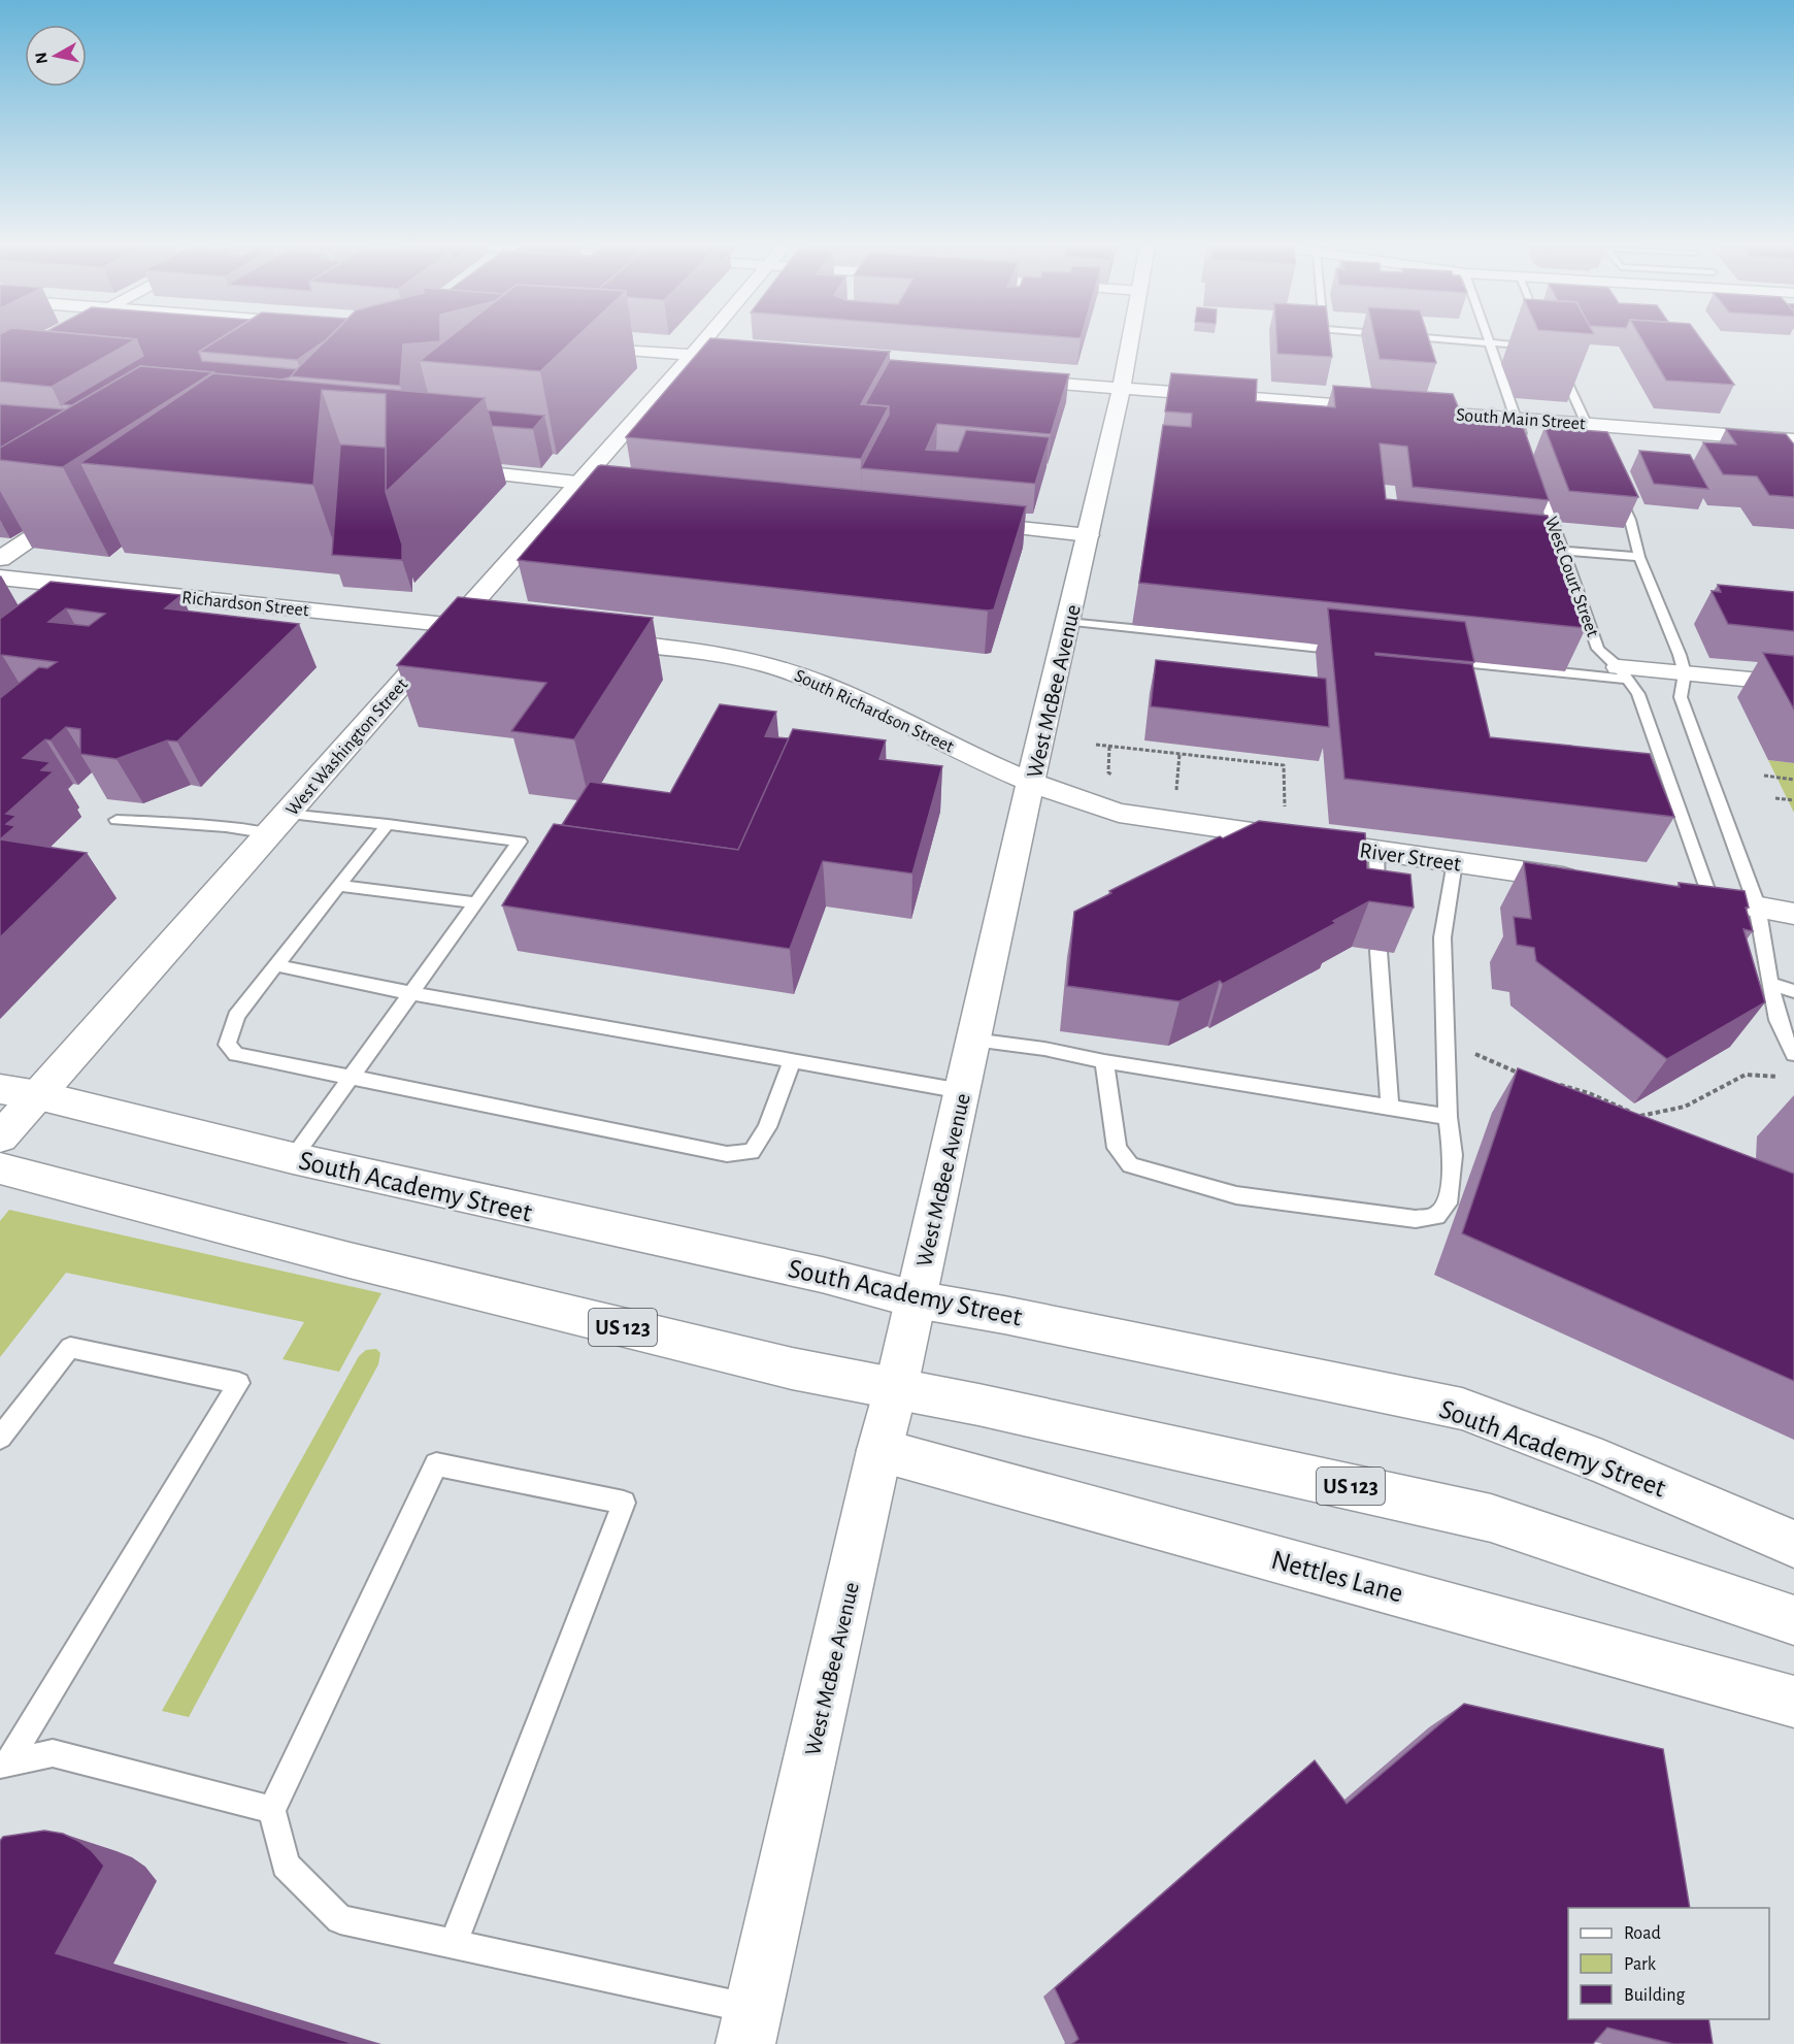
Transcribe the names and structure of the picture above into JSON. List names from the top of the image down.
{
  "streets": {
    "main road": [
      "South Main Street",
      "Richardson Street",
      "West McBee Avenue",
      "South Richardson Street",
      "West Washington Street",
      "River Street",
      "South Academy Street",
      "US 123",
      "Nettles Lane"
    ],
    "lane": ["West Court Street"]
  },
  "crossings": [
    ["South Main Street", "West McBee Avenue"],
    ["Richardson Street", "West Washington Street"],
    ["West McBee Avenue", "South Richardson Street"],
    ["West McBee Avenue", "River Street"],
    ["West McBee Avenue", "South Academy Street"],
    ["West McBee Avenue", "US 123"],
    ["West McBee Avenue", "Nettles Lane"],
    ["South Richardson Street", "River Street"],
    ["West Washington Street", "South Academy Street"]
  ],
  "legend": ["Road", "Park", "Building"],
  "north": "left"
}
